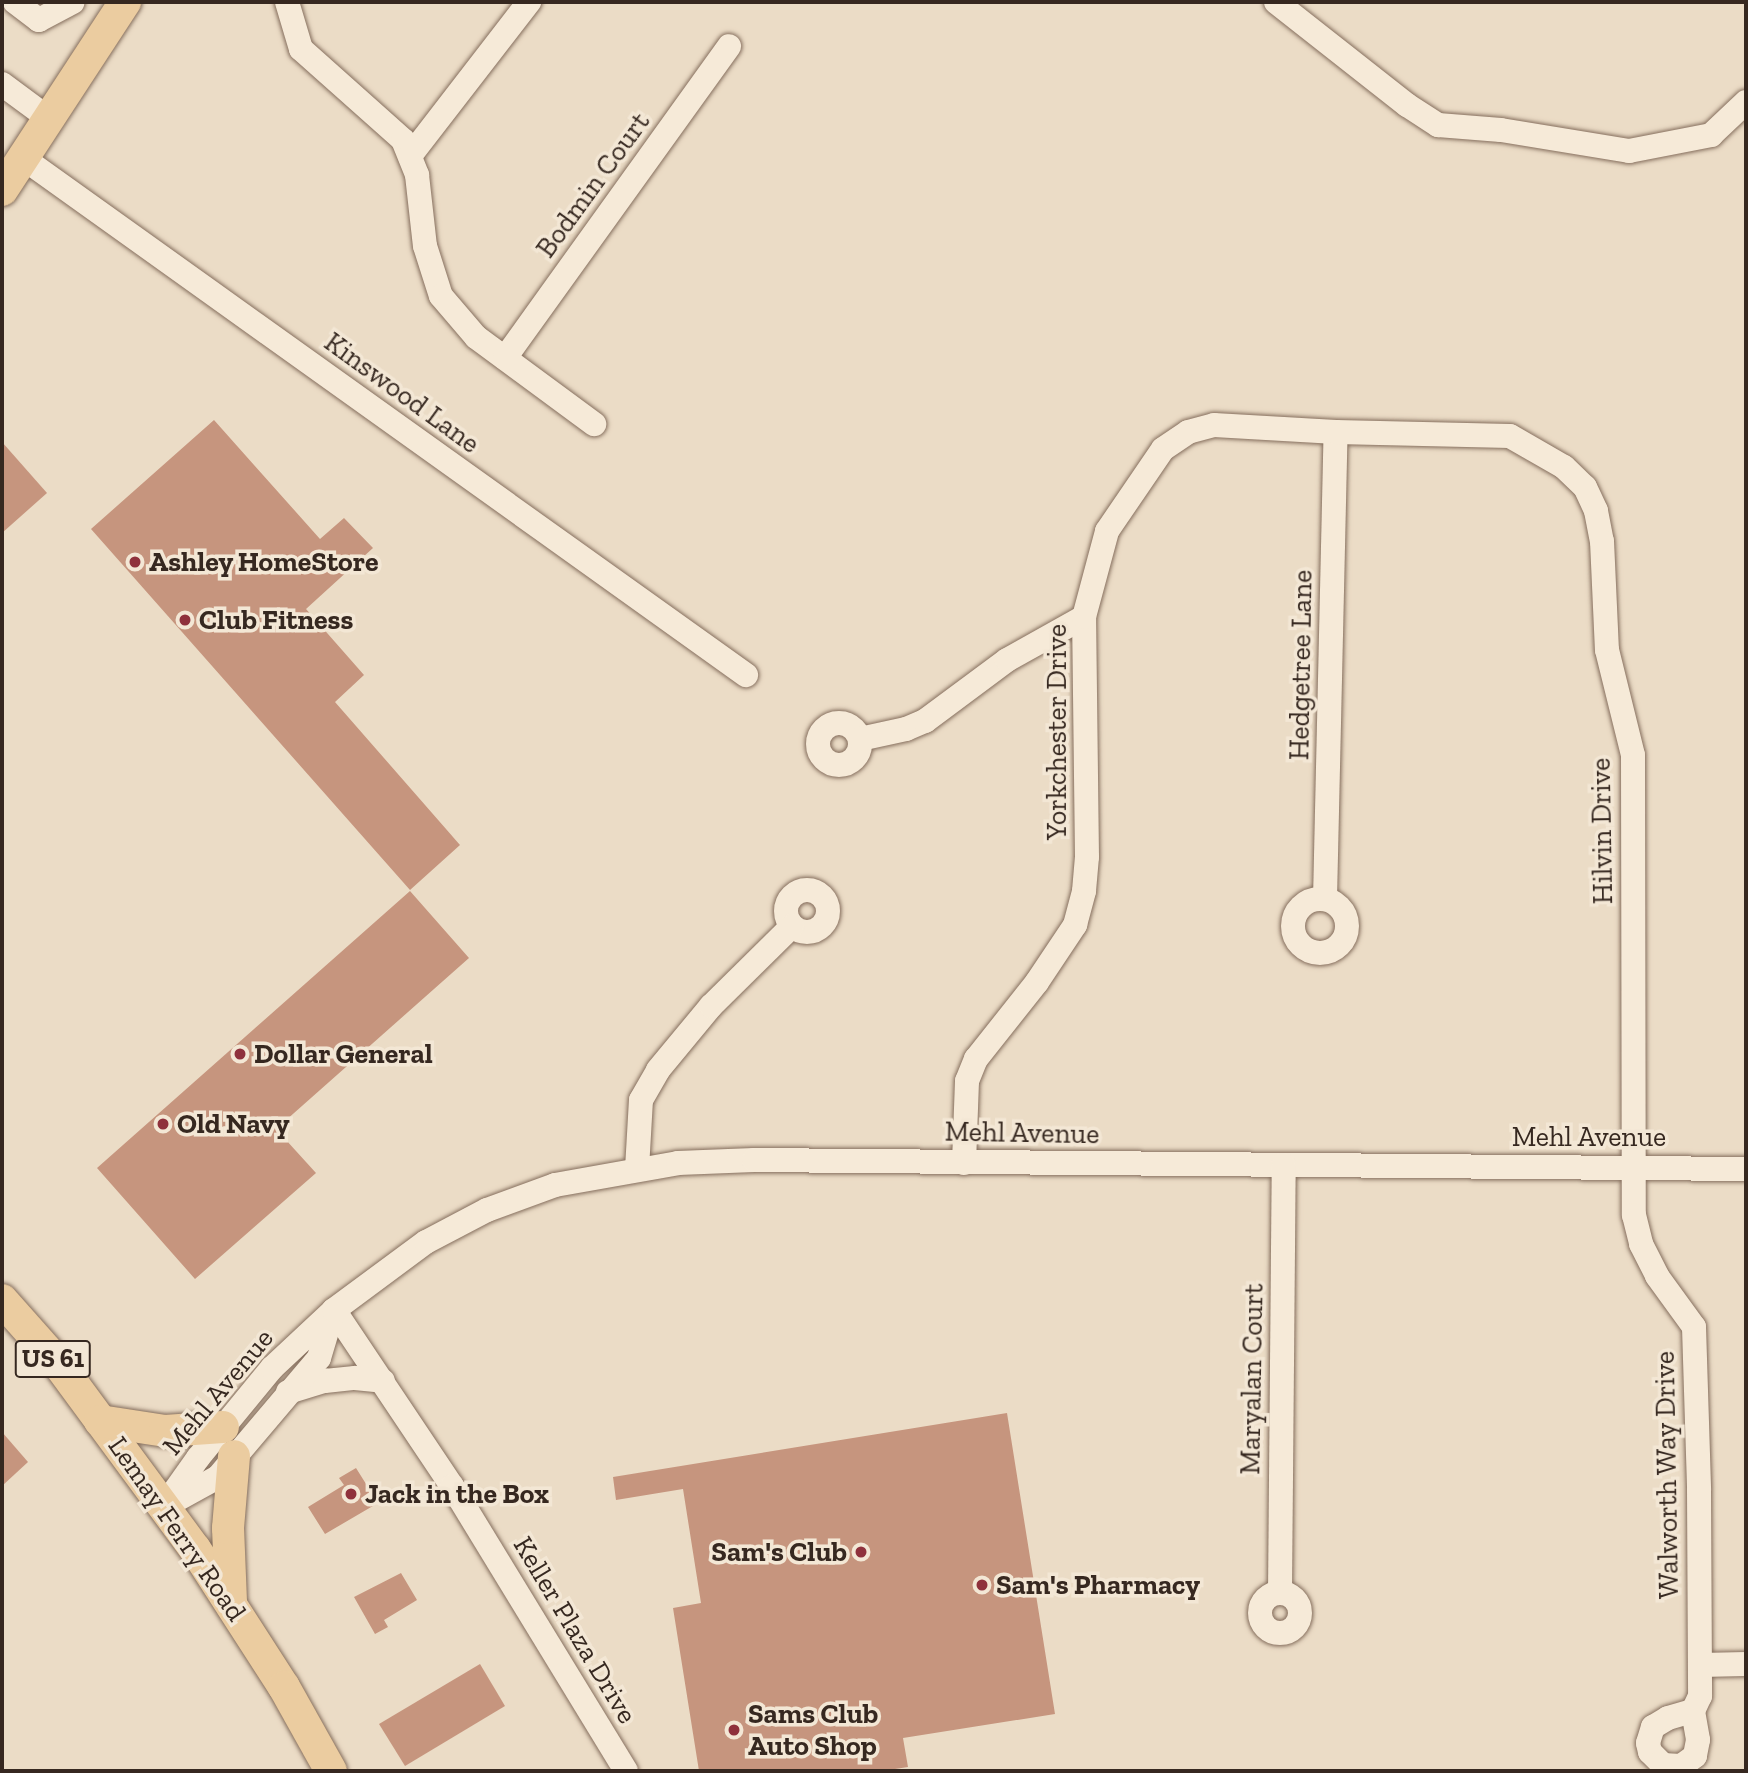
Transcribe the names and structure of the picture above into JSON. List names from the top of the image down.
{
  "streets": {
    "main road": ["US 61", "Lemay Ferry Road"],
    "street": [
      "Bodmin Court",
      "Kinswood Lane",
      "Hedgetree Lane",
      "Yorkchester Drive",
      "Hilvin Drive",
      "Mehl Avenue",
      "Maryalan Court",
      "Walworth Way Drive",
      "Keller Plaza Drive"
    ]
  },
  "crossings": [
    ["Hedgetree Lane", "Yorkchester Drive"],
    ["Yorkchester Drive", "Hilvin Drive"],
    ["Yorkchester Drive", "Mehl Avenue"],
    ["Hilvin Drive", "Mehl Avenue"],
    ["Hilvin Drive", "Walworth Way Drive"],
    ["Mehl Avenue", "Maryalan Court"],
    ["Mehl Avenue", "Walworth Way Drive"],
    ["Mehl Avenue", "Lemay Ferry Road"],
    ["Mehl Avenue", "Keller Plaza Drive"]
  ],
  "places": [
    "Ashley HomeStore",
    "Club Fitness",
    "Dollar General",
    "Old Navy",
    "Jack in the Box",
    "Sam's Club",
    "Sam's Pharmacy",
    "Sams Club Auto Shop"
  ]
}
